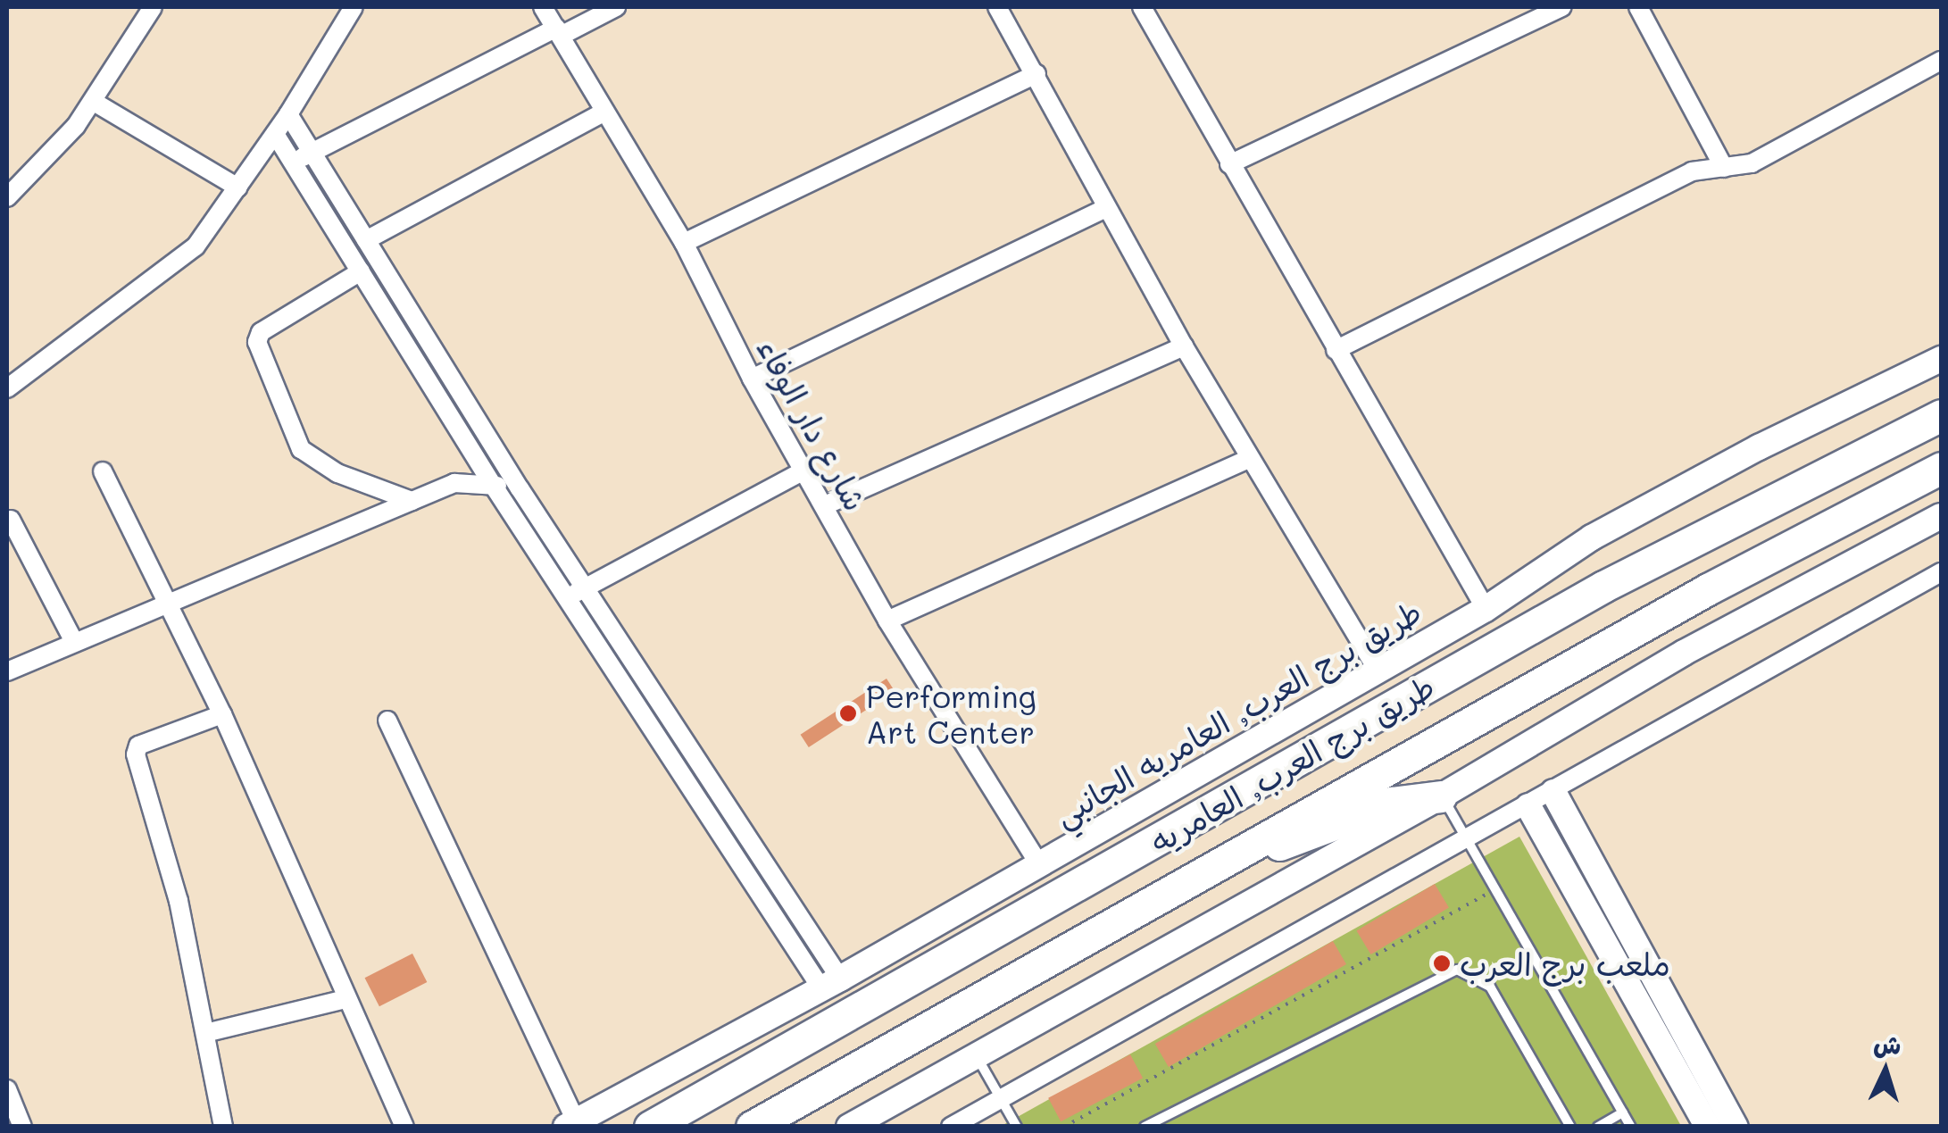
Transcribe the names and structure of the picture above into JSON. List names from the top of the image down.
{
  "streets": {
    "highway": ["طريق برج العرب, العامريه"],
    "street": ["شارع دار الوفاء", "طريق برج العرب, العامريه الجانبي"]
  },
  "crossings": [
    ["شارع دار الوفاء", "طريق برج العرب, العامريه الجانبي"]
  ],
  "places": ["Performing Art Center", "ملعب برج العرب"],
  "north": "top"
}
